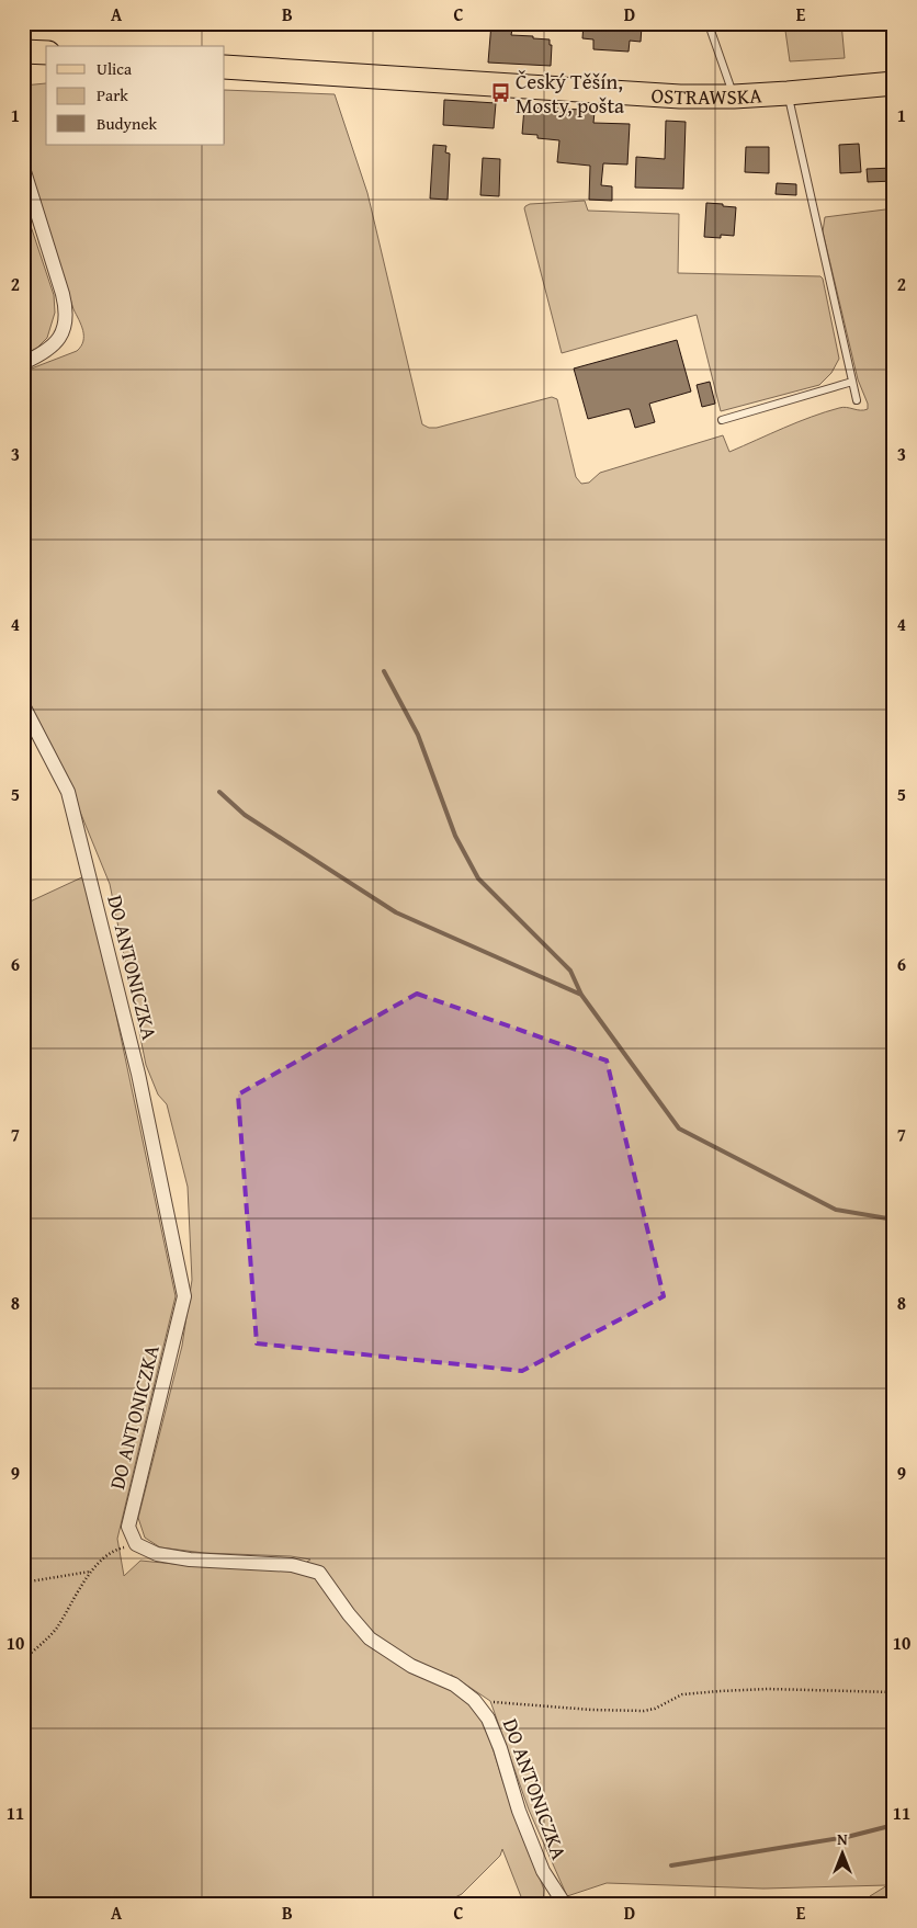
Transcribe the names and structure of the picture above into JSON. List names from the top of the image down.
{
  "streets": {
    "main road": ["OSTRAWSKA"],
    "street": ["DO ANTONICZKA"]
  },
  "places": {
    "bus stop": ["Český Těšín, Mosty, pošta"]
  },
  "legend": ["Ulica", "Park", "Budynek"],
  "north": "top",
  "grid": {
    "columns": [
      "A",
      "B",
      "C",
      "D",
      "E"
    ],
    "rows": [
      "1",
      "2",
      "3",
      "4",
      "5",
      "6",
      "7",
      "8",
      "9",
      "10",
      "11"
    ]
  }
}
